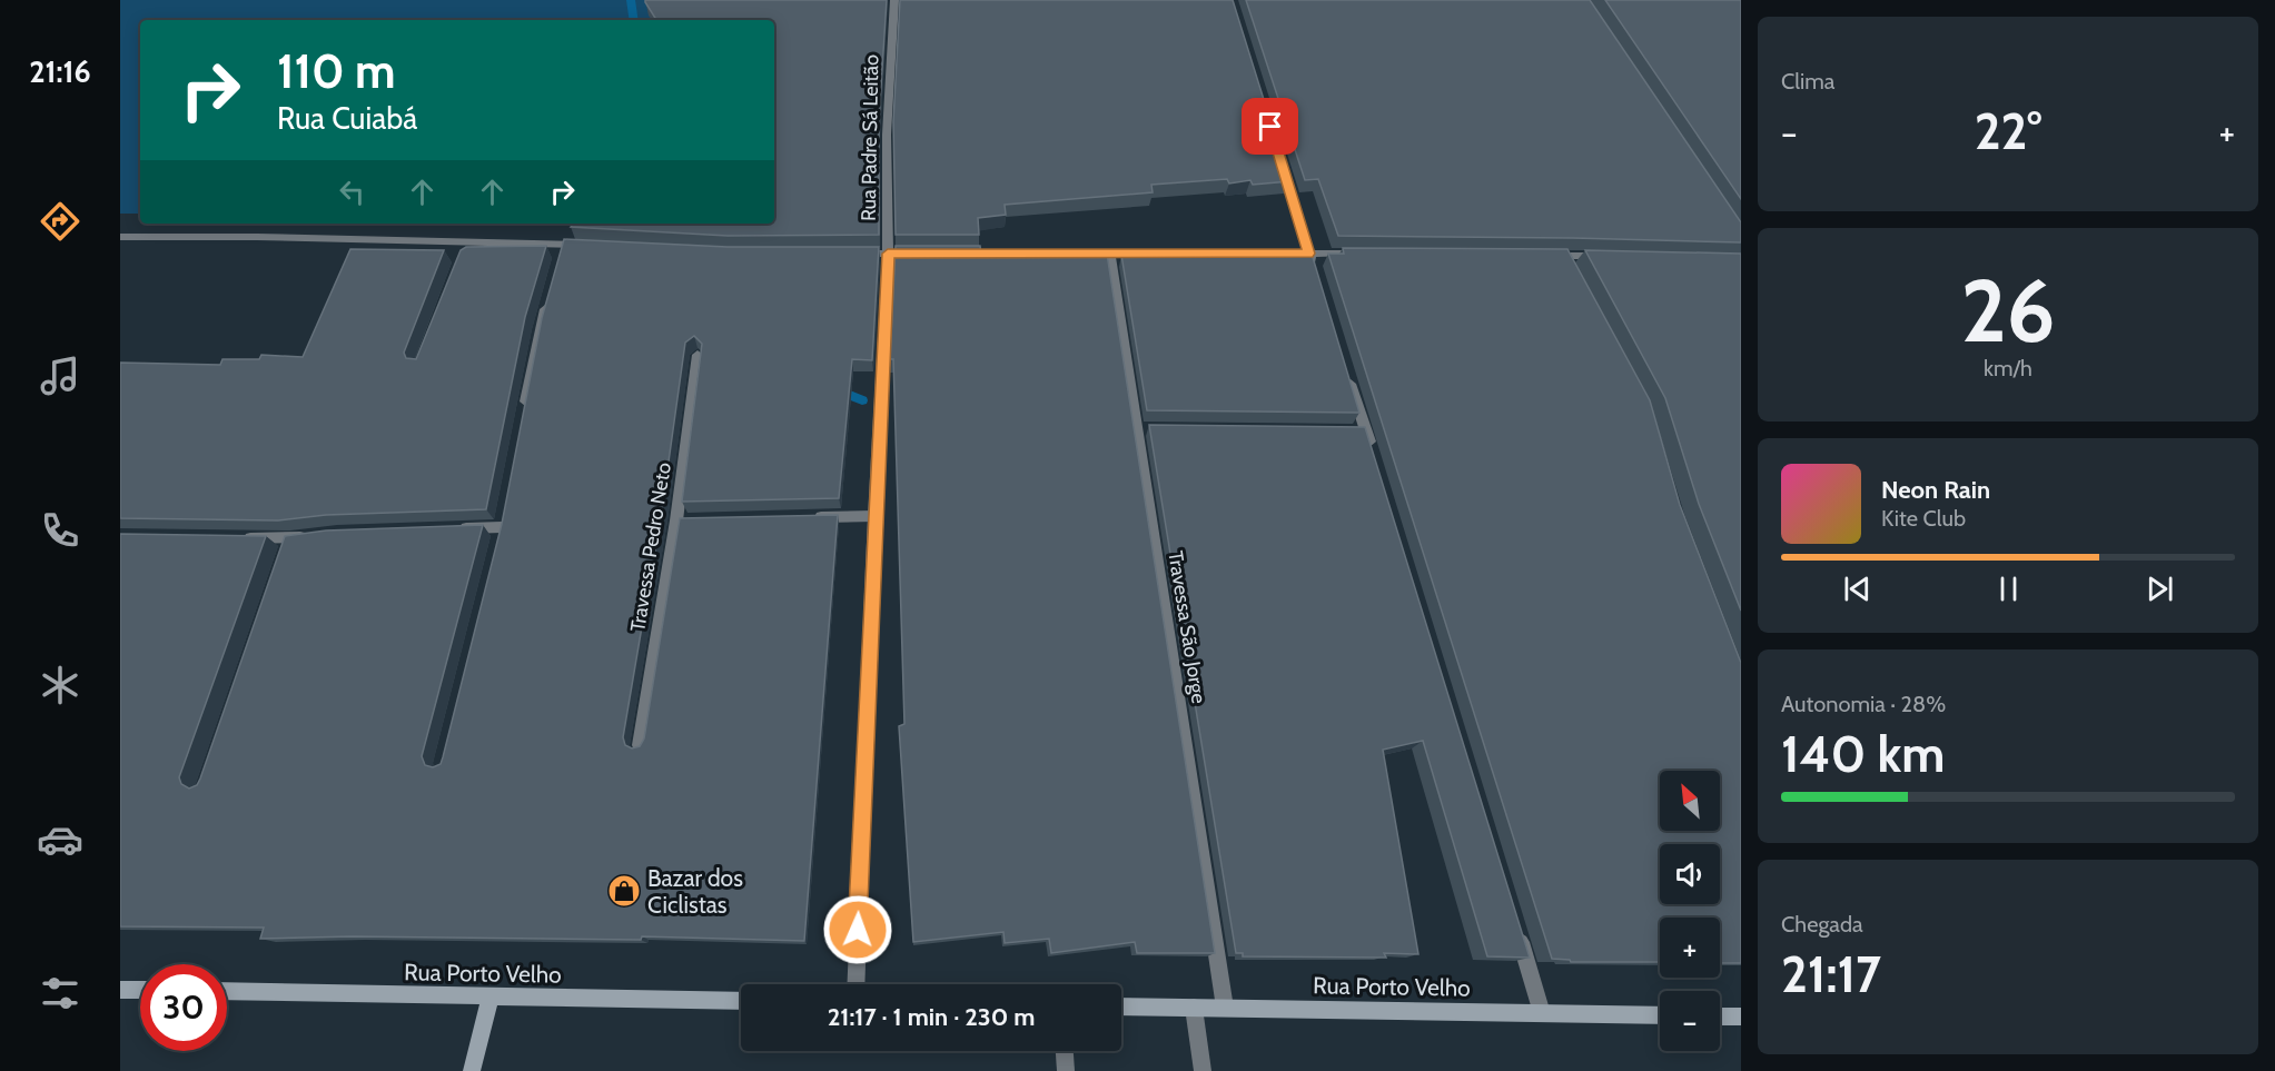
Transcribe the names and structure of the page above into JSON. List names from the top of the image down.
{
  "streets": {
    "main road": ["Rua Porto Velho"],
    "street": ["Rua Padre Sá Leitão", "Travessa Pedro Neto", "Travessa São Jorge"]
  },
  "crossings": [
    ["Travessa São Jorge", "Rua Porto Velho"]
  ],
  "places": {
    "shop": ["Bazar dos Ciclistas"]
  },
  "north": "top left",
  "page": {
    "tabs": "21:16",
    "tile": [
      "Clima",
      ["26", "km/h"],
      ["Autonomia · 28%", "140 km"],
      ["Chegada", "21:17"]
    ],
    "turn": ["110 m", "Rua Cuiabá"],
    "heat": ["−", "22°", "+"],
    "song": ["Neon Rain", "Kite Club"],
    "map_buttons": ["+", "−"],
    "limit": "30",
    "trip": "21:17 · 1 min · 230 m"
  }
}
